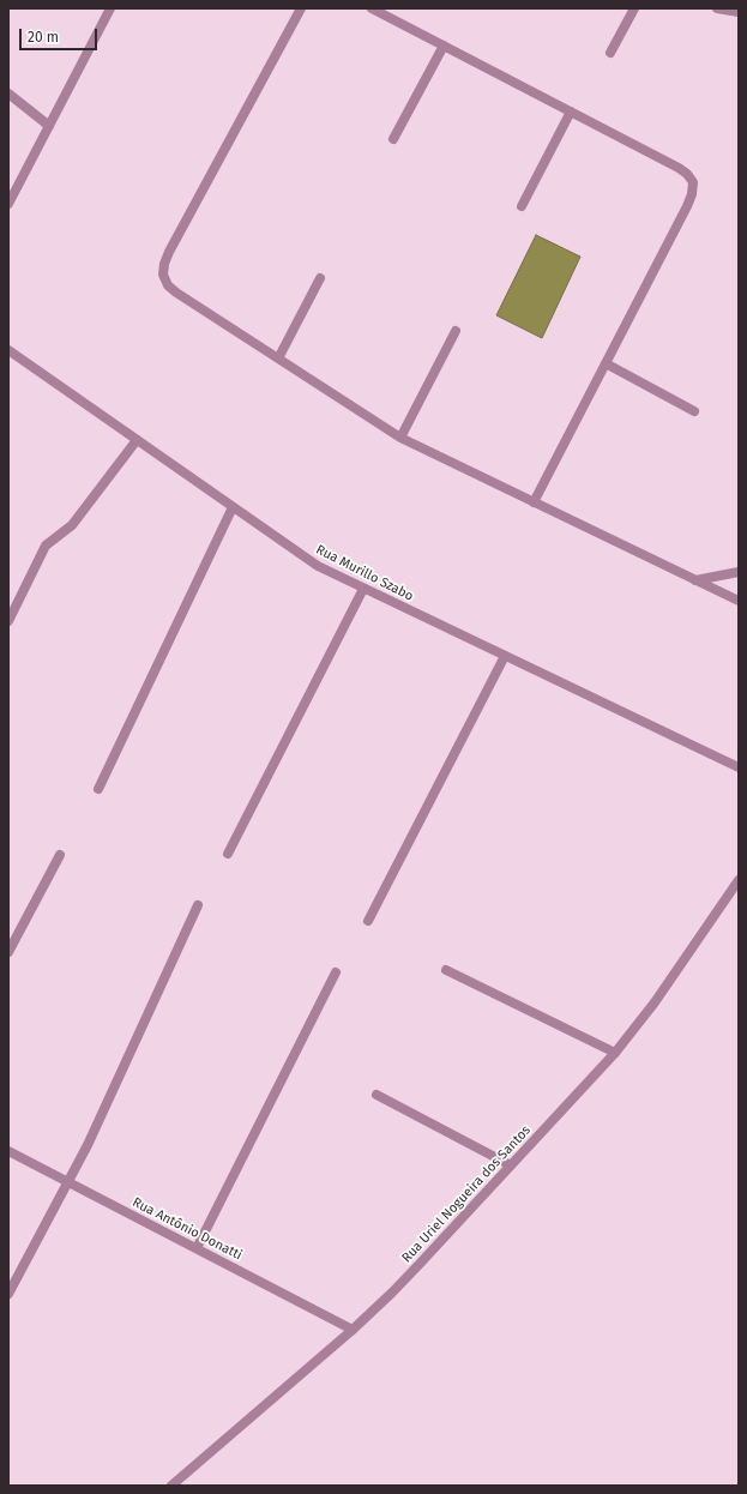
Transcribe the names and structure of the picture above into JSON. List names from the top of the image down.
{
  "streets": {
    "street": ["Rua Murillo Szabo", "Rua Uriel Nogueira dos Santos", "Rua Antônio Donatti"]
  },
  "crossings": [
    ["Rua Uriel Nogueira dos Santos", "Rua Antônio Donatti"]
  ],
  "scale_bar": "20 m"
}
